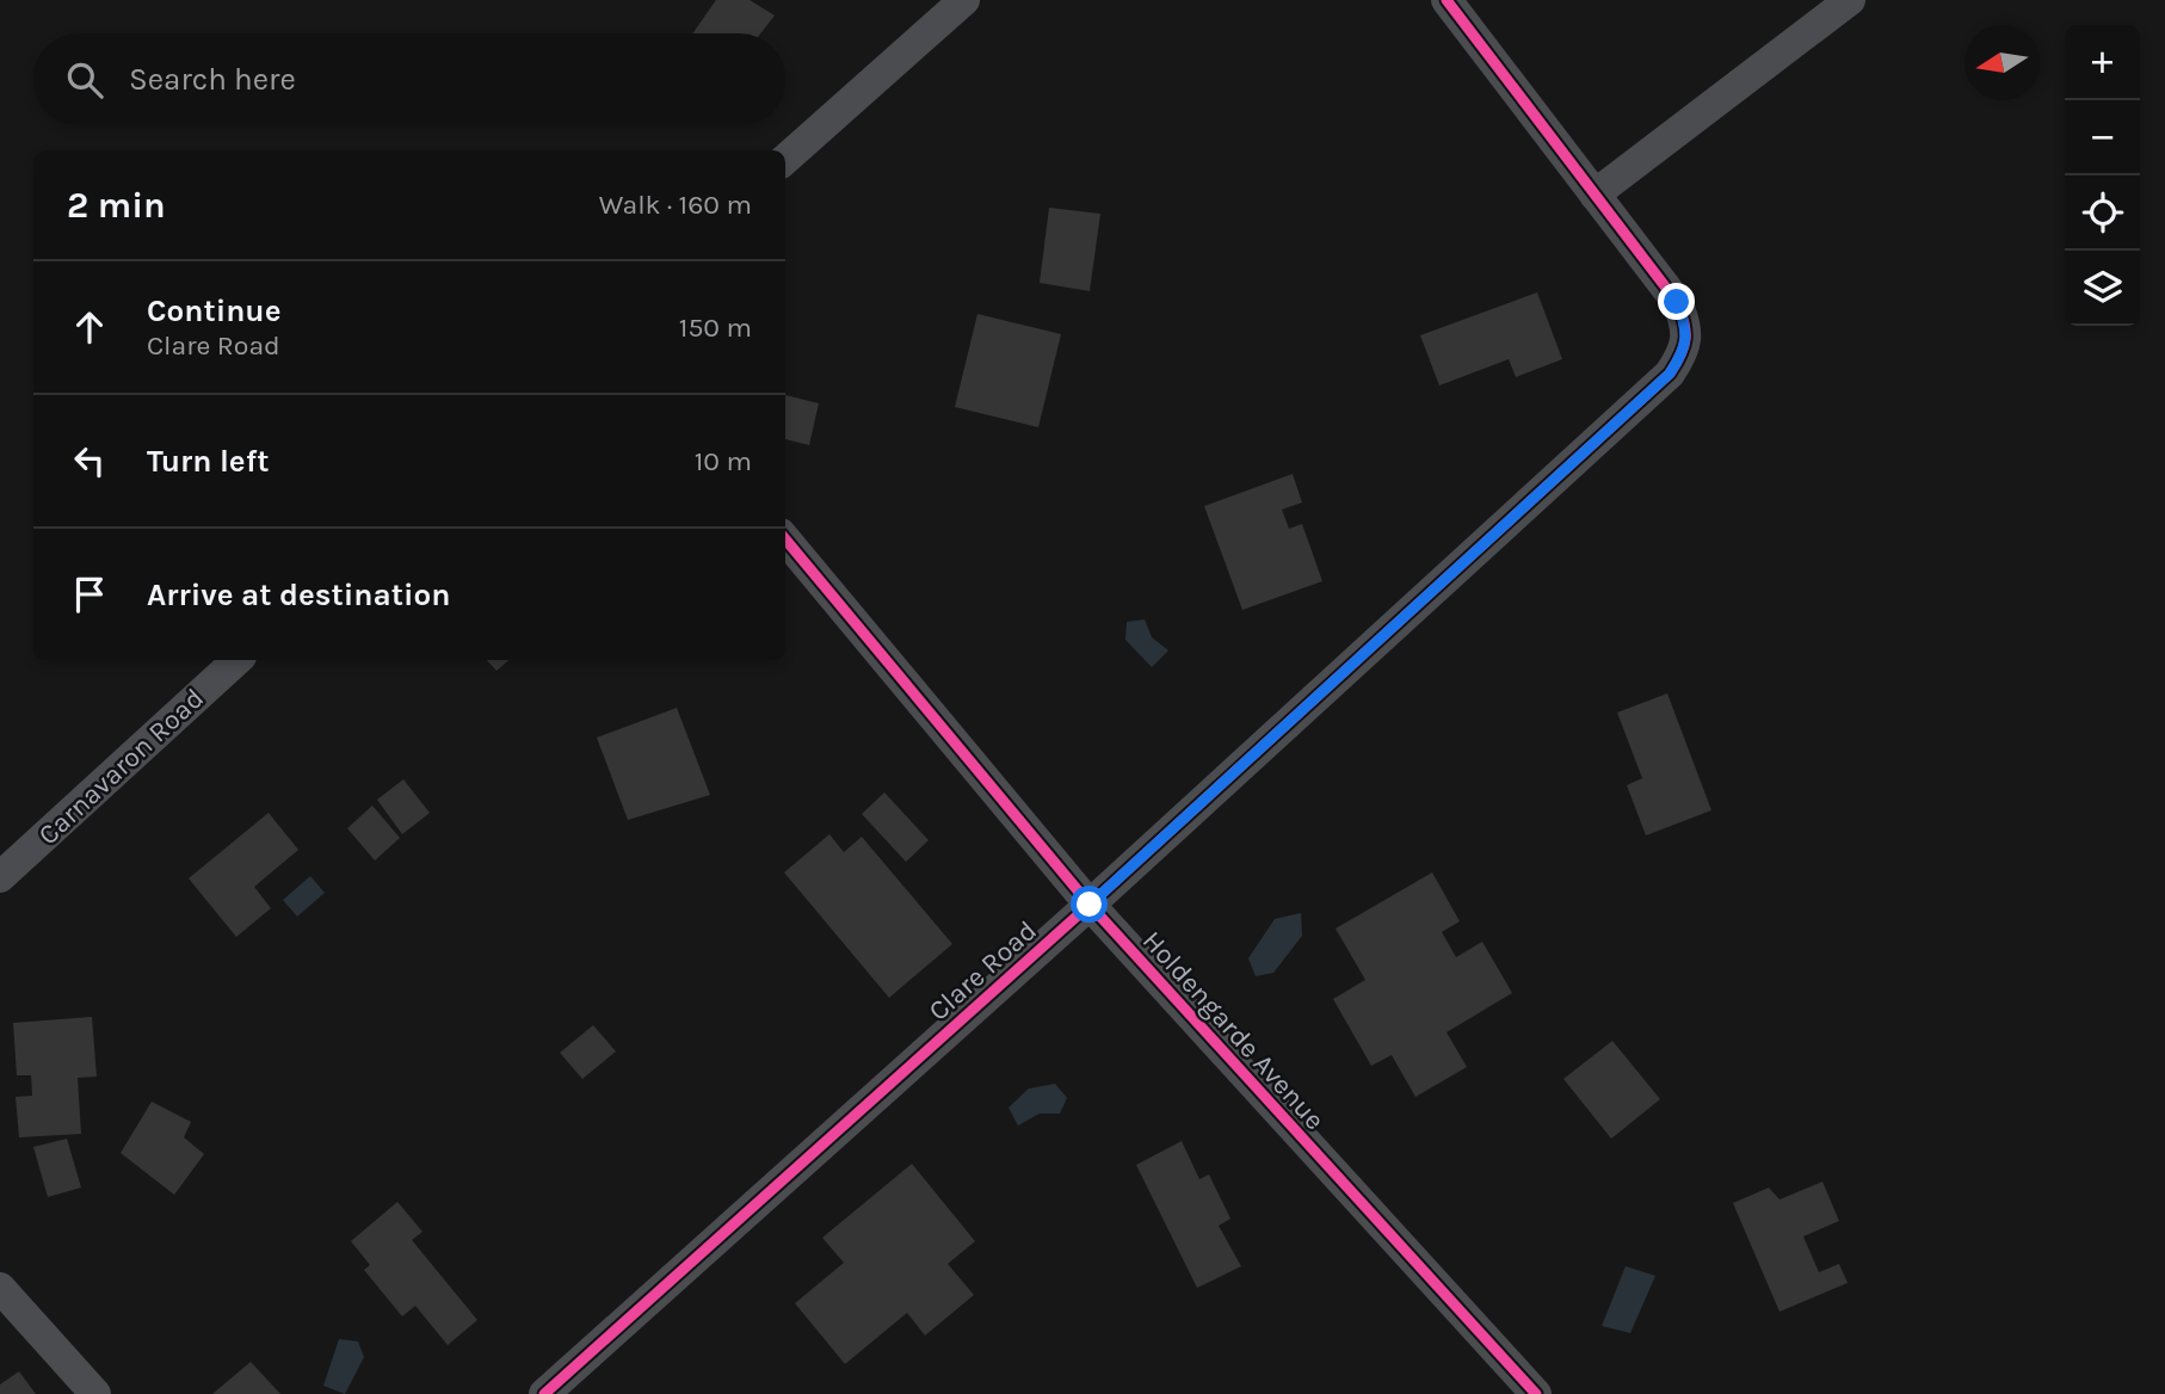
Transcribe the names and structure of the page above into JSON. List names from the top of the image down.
{
  "streets": {
    "street": ["Carnavaron Road", "Clare Road", "Holdengarde Avenue"]
  },
  "crossings": [
    ["Clare Road", "Holdengarde Avenue"]
  ],
  "north": "left",
  "page": {
    "map_buttons": ["+", "−"],
    "search": "Search here",
    "heading": ["2 min", "Walk · 160 m"],
    "list": [
      ["Continue", "Clare Road", "150 m"],
      ["Turn left", "10 m"],
      "Arrive at destination"
    ]
  }
}
